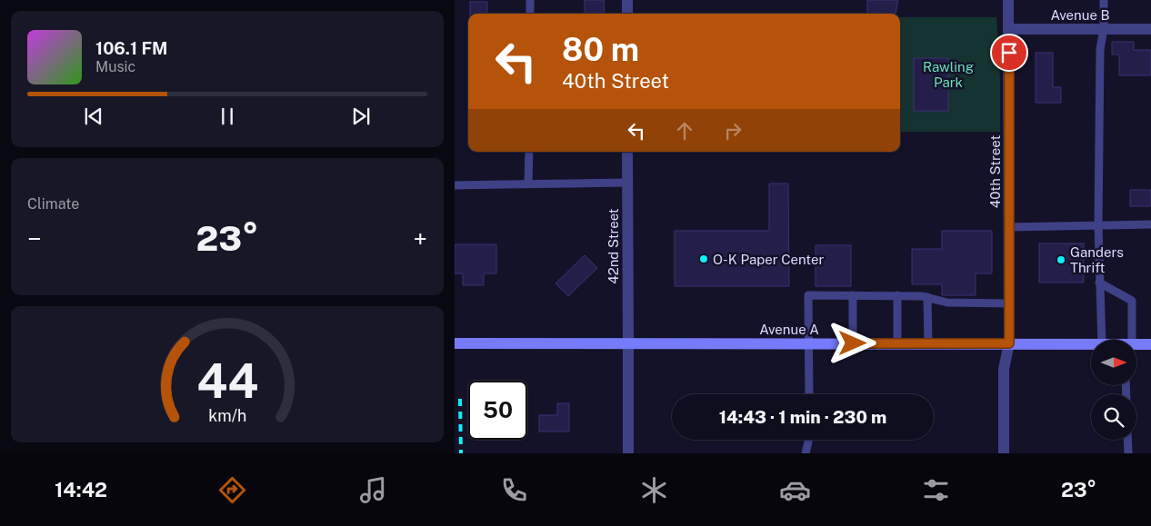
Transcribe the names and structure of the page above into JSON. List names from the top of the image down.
{
  "streets": {
    "main road": ["Avenue A"],
    "street": ["Avenue B", "40th Street", "42nd Street"]
  },
  "crossings": [
    ["Avenue B", "40th Street"],
    ["40th Street", "Avenue A"],
    ["42nd Street", "Avenue A"]
  ],
  "parks": ["Rawling Park"],
  "places": ["O-K Paper Center", "Ganders Thrift"],
  "north": "right",
  "page": {
    "turn": ["80 m", "40th Street"],
    "song": ["106.1 FM", "Music"],
    "tile": "Climate",
    "heat": ["−", "23°", "+"],
    "limit": "50",
    "trip": "14:43 · 1 min · 230 m",
    "tabs": ["14:42", "23°"],
    "gauge": ["44", "km/h"]
  }
}
